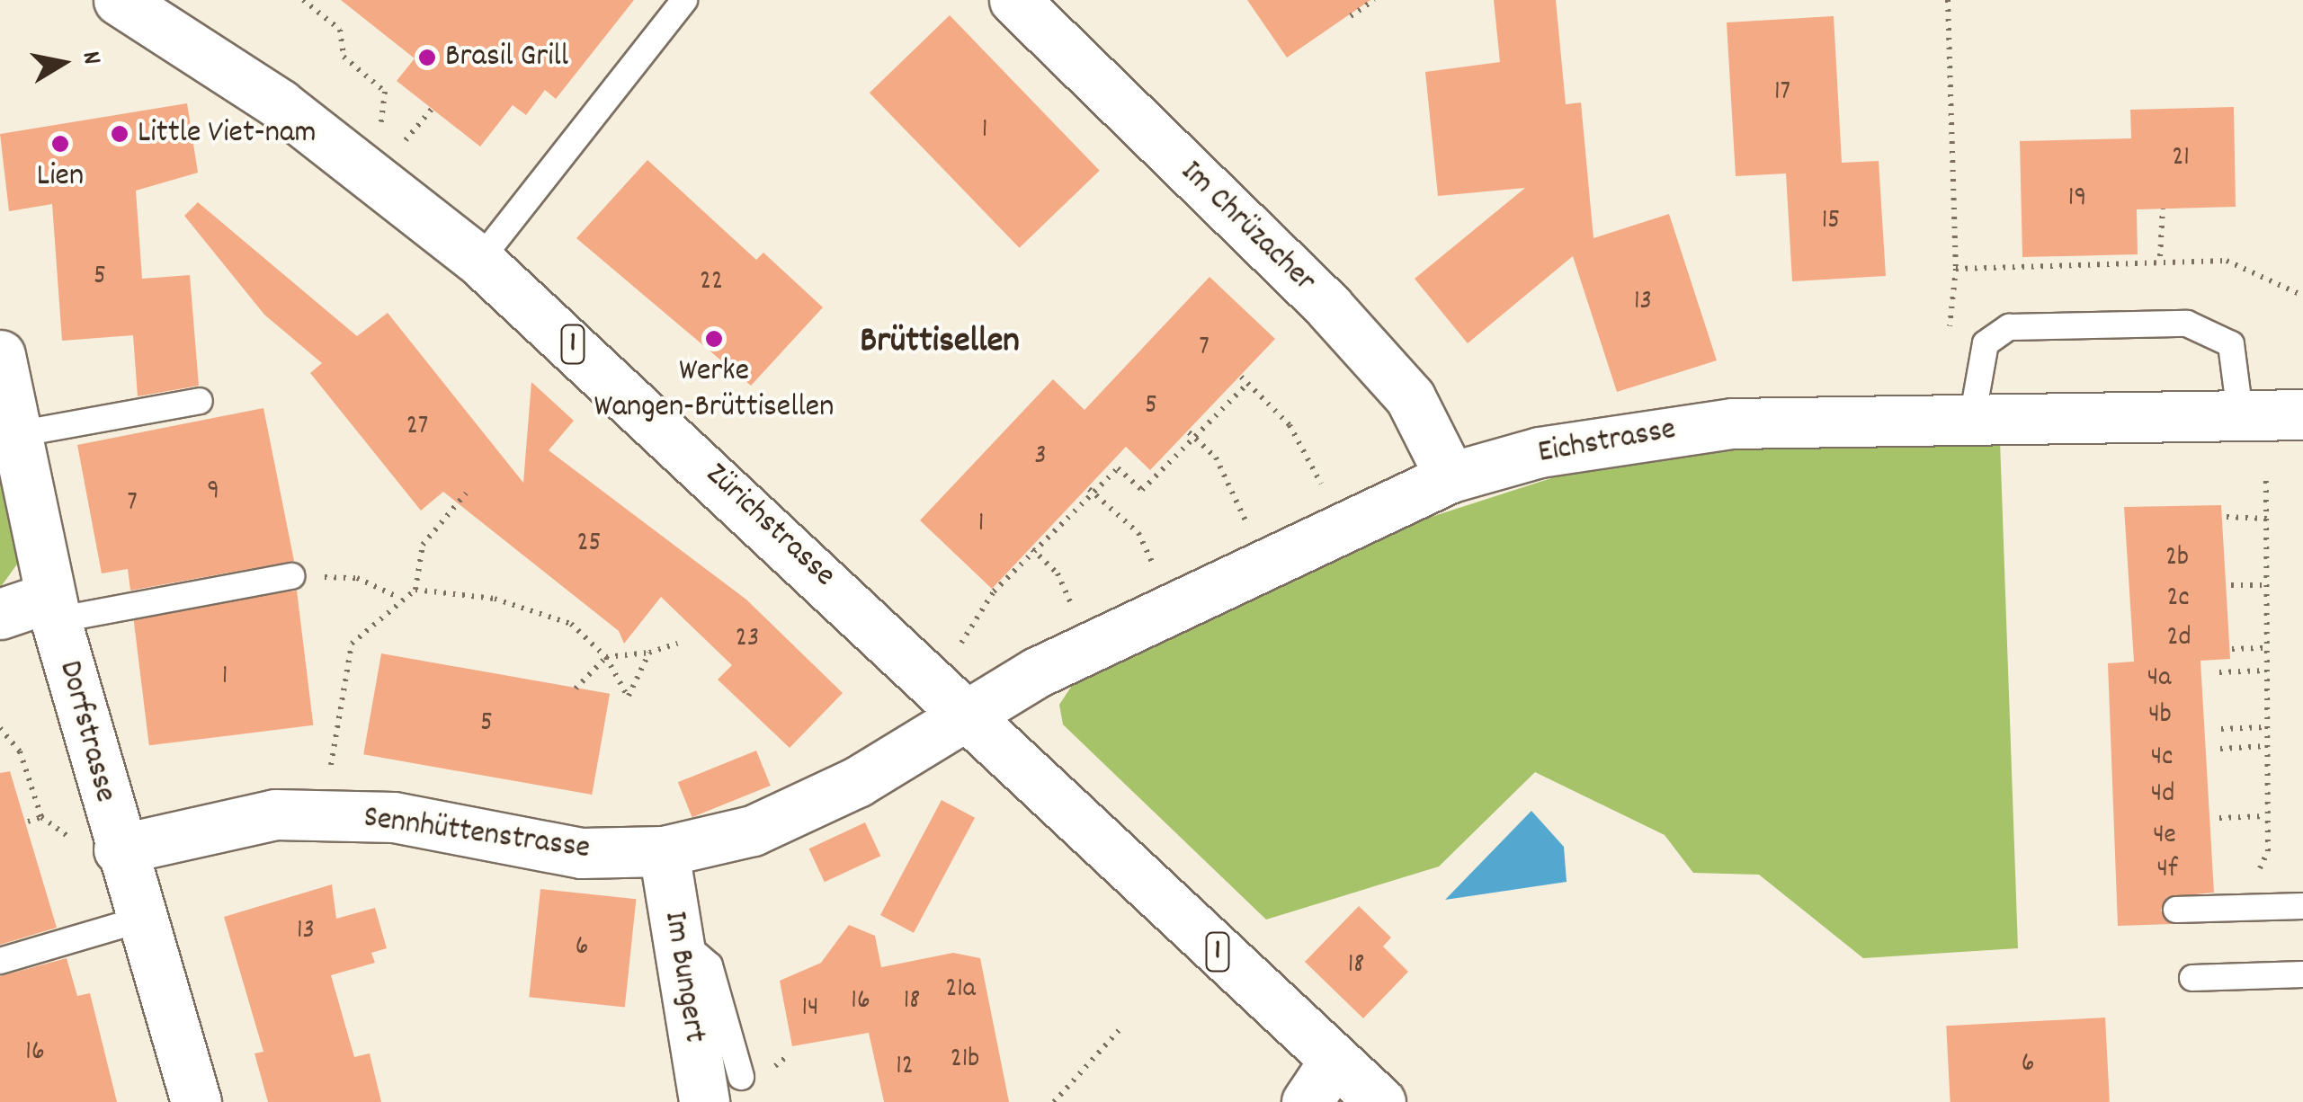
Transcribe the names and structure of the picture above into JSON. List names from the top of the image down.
{
  "streets": {
    "street": [
      "Im Chrüzacher",
      "1",
      "Eichstrasse",
      "Zürichstrasse",
      "Dorfstrasse",
      "Sennhüttenstrasse",
      "Im Bungert"
    ]
  },
  "crossings": [
    ["Im Chrüzacher", "Eichstrasse"],
    ["Eichstrasse", "Zürichstrasse"],
    ["Eichstrasse", "Sennhüttenstrasse"],
    ["Zürichstrasse", "Sennhüttenstrasse"],
    ["Dorfstrasse", "Sennhüttenstrasse"],
    ["Sennhüttenstrasse", "Im Bungert"]
  ],
  "districts": ["Brüttisellen"],
  "places": [
    "Brasil Grill",
    "Little Viet-nam",
    "Lien",
    "Werke Wangen-Brüttisellen"
  ],
  "house_numbers": [
    "17",
    "1",
    "21",
    "19",
    "15",
    "5",
    "22",
    "13",
    "7",
    "5",
    "27",
    "3",
    "9",
    "7",
    "1",
    "25",
    "2b",
    "2c",
    "2d",
    "23",
    "1",
    "4a",
    "4b",
    "5",
    "4c",
    "4d",
    "4e",
    "4f",
    "13",
    "6",
    "18",
    "21a",
    "16",
    "18",
    "14",
    "16",
    "21b",
    "6",
    "12"
  ],
  "north": "right"
}
